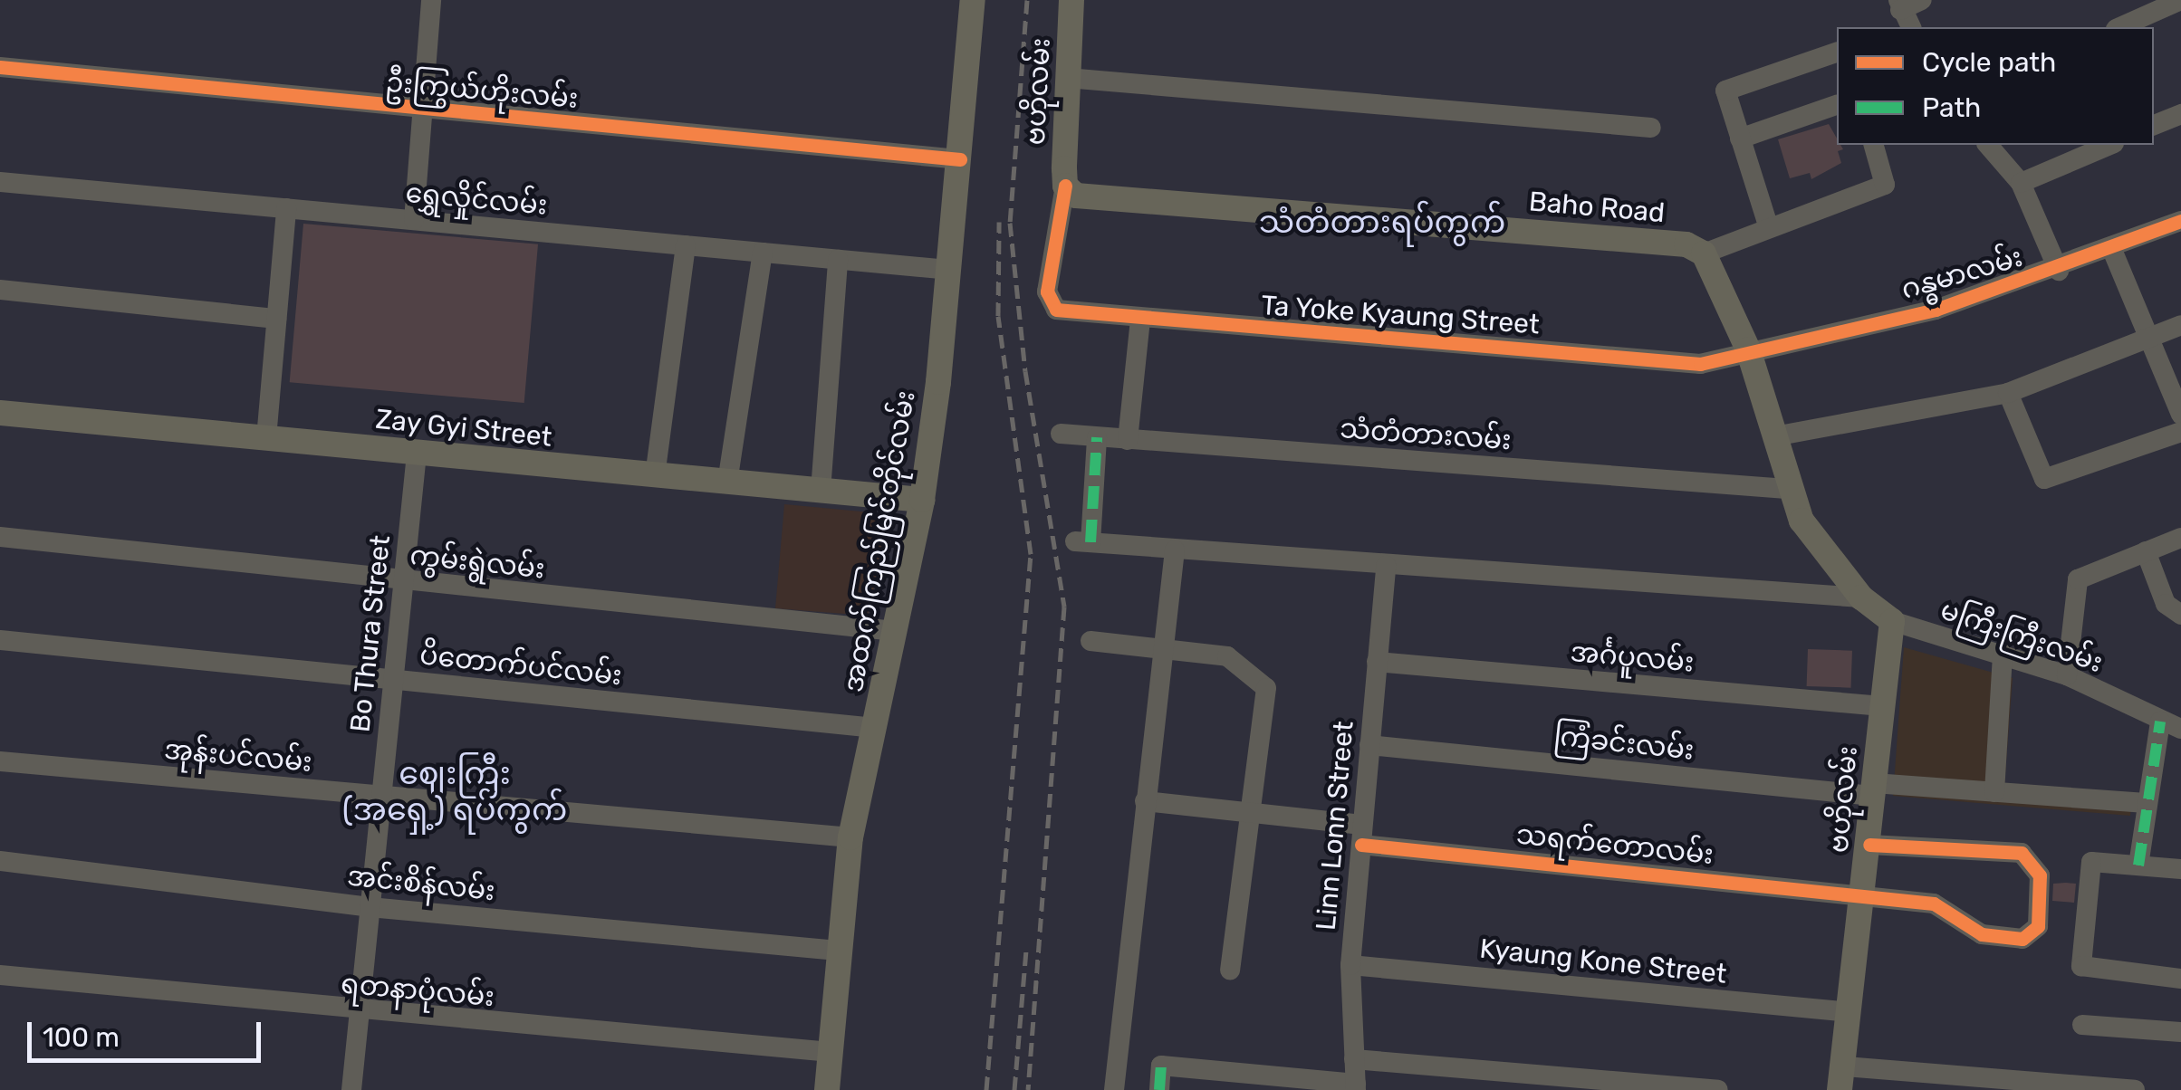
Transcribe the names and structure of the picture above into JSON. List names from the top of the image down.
{
  "streets": {
    "main road": [
      "ဗဟိုလမ်း",
      "Baho Road",
      "Zay Gyi Street",
      "အထက်ကြည်မြင်တိုင်လမ်း"
    ],
    "street": [
      "ဦးကြွယ်ဟိုးလမ်း",
      "ရွှေလှိုင်လမ်း",
      "ဂန္ဓမာလမ်း",
      "Ta Yoke Kyaung Street",
      "သံတံတားလမ်း",
      "ကွမ်းရွဲလမ်း",
      "Bo Thura Street",
      "မကြီးကြီးလမ်း",
      "အင်္ဂပူလမ်း",
      "ပိတောက်ပင်လမ်း",
      "ကြံခင်းလမ်း",
      "အုန်းပင်လမ်း",
      "Linn Lonn Street",
      "သရက်တောလမ်း",
      "အင်းစိန်လမ်း",
      "Kyaung Kone Street",
      "ရတနာပုံလမ်း"
    ]
  },
  "crossings": [
    ["ဦးကြွယ်ဟိုးလမ်း", "အထက်ကြည်မြင်တိုင်လမ်း"],
    ["ဗဟိုလမ်း", "Baho Road"],
    ["ဗဟိုလမ်း", "Ta Yoke Kyaung Street"],
    ["ဗဟိုလမ်း", "မကြီးကြီးလမ်း"],
    ["ဗဟိုလမ်း", "အင်္ဂပူလမ်း"],
    ["ဗဟိုလမ်း", "ကြံခင်းလမ်း"],
    ["ဗဟိုလမ်း", "သရက်တောလမ်း"],
    ["ဗဟိုလမ်း", "Kyaung Kone Street"],
    ["ရွှေလှိုင်လမ်း", "အထက်ကြည်မြင်တိုင်လမ်း"],
    ["Baho Road", "Ta Yoke Kyaung Street"],
    ["ဂန္ဓမာလမ်း", "Ta Yoke Kyaung Street"],
    ["Zay Gyi Street", "အထက်ကြည်မြင်တိုင်လမ်း"],
    ["Zay Gyi Street", "Bo Thura Street"],
    ["အထက်ကြည်မြင်တိုင်လမ်း", "ကွမ်းရွဲလမ်း"],
    ["အထက်ကြည်မြင်တိုင်လမ်း", "ပိတောက်ပင်လမ်း"],
    ["အထက်ကြည်မြင်တိုင်လမ်း", "အုန်းပင်လမ်း"],
    ["အထက်ကြည်မြင်တိုင်လမ်း", "အင်းစိန်လမ်း"],
    ["အထက်ကြည်မြင်တိုင်လမ်း", "ရတနာပုံလမ်း"],
    ["ကွမ်းရွဲလမ်း", "Bo Thura Street"],
    ["Bo Thura Street", "ပိတောက်ပင်လမ်း"],
    ["Bo Thura Street", "အုန်းပင်လမ်း"],
    ["Bo Thura Street", "အင်းစိန်လမ်း"],
    ["Bo Thura Street", "ရတနာပုံလမ်း"],
    ["အင်္ဂပူလမ်း", "Linn Lonn Street"],
    ["ကြံခင်းလမ်း", "Linn Lonn Street"],
    ["Linn Lonn Street", "သရက်တောလမ်း"],
    ["Linn Lonn Street", "Kyaung Kone Street"]
  ],
  "districts": ["သံတံတားရပ်ကွက်", "ဈေးကြီး (အရှေ့) ရပ်ကွက်"],
  "legend": ["Cycle path", "Path"],
  "scale_bar": "100 m"
}
